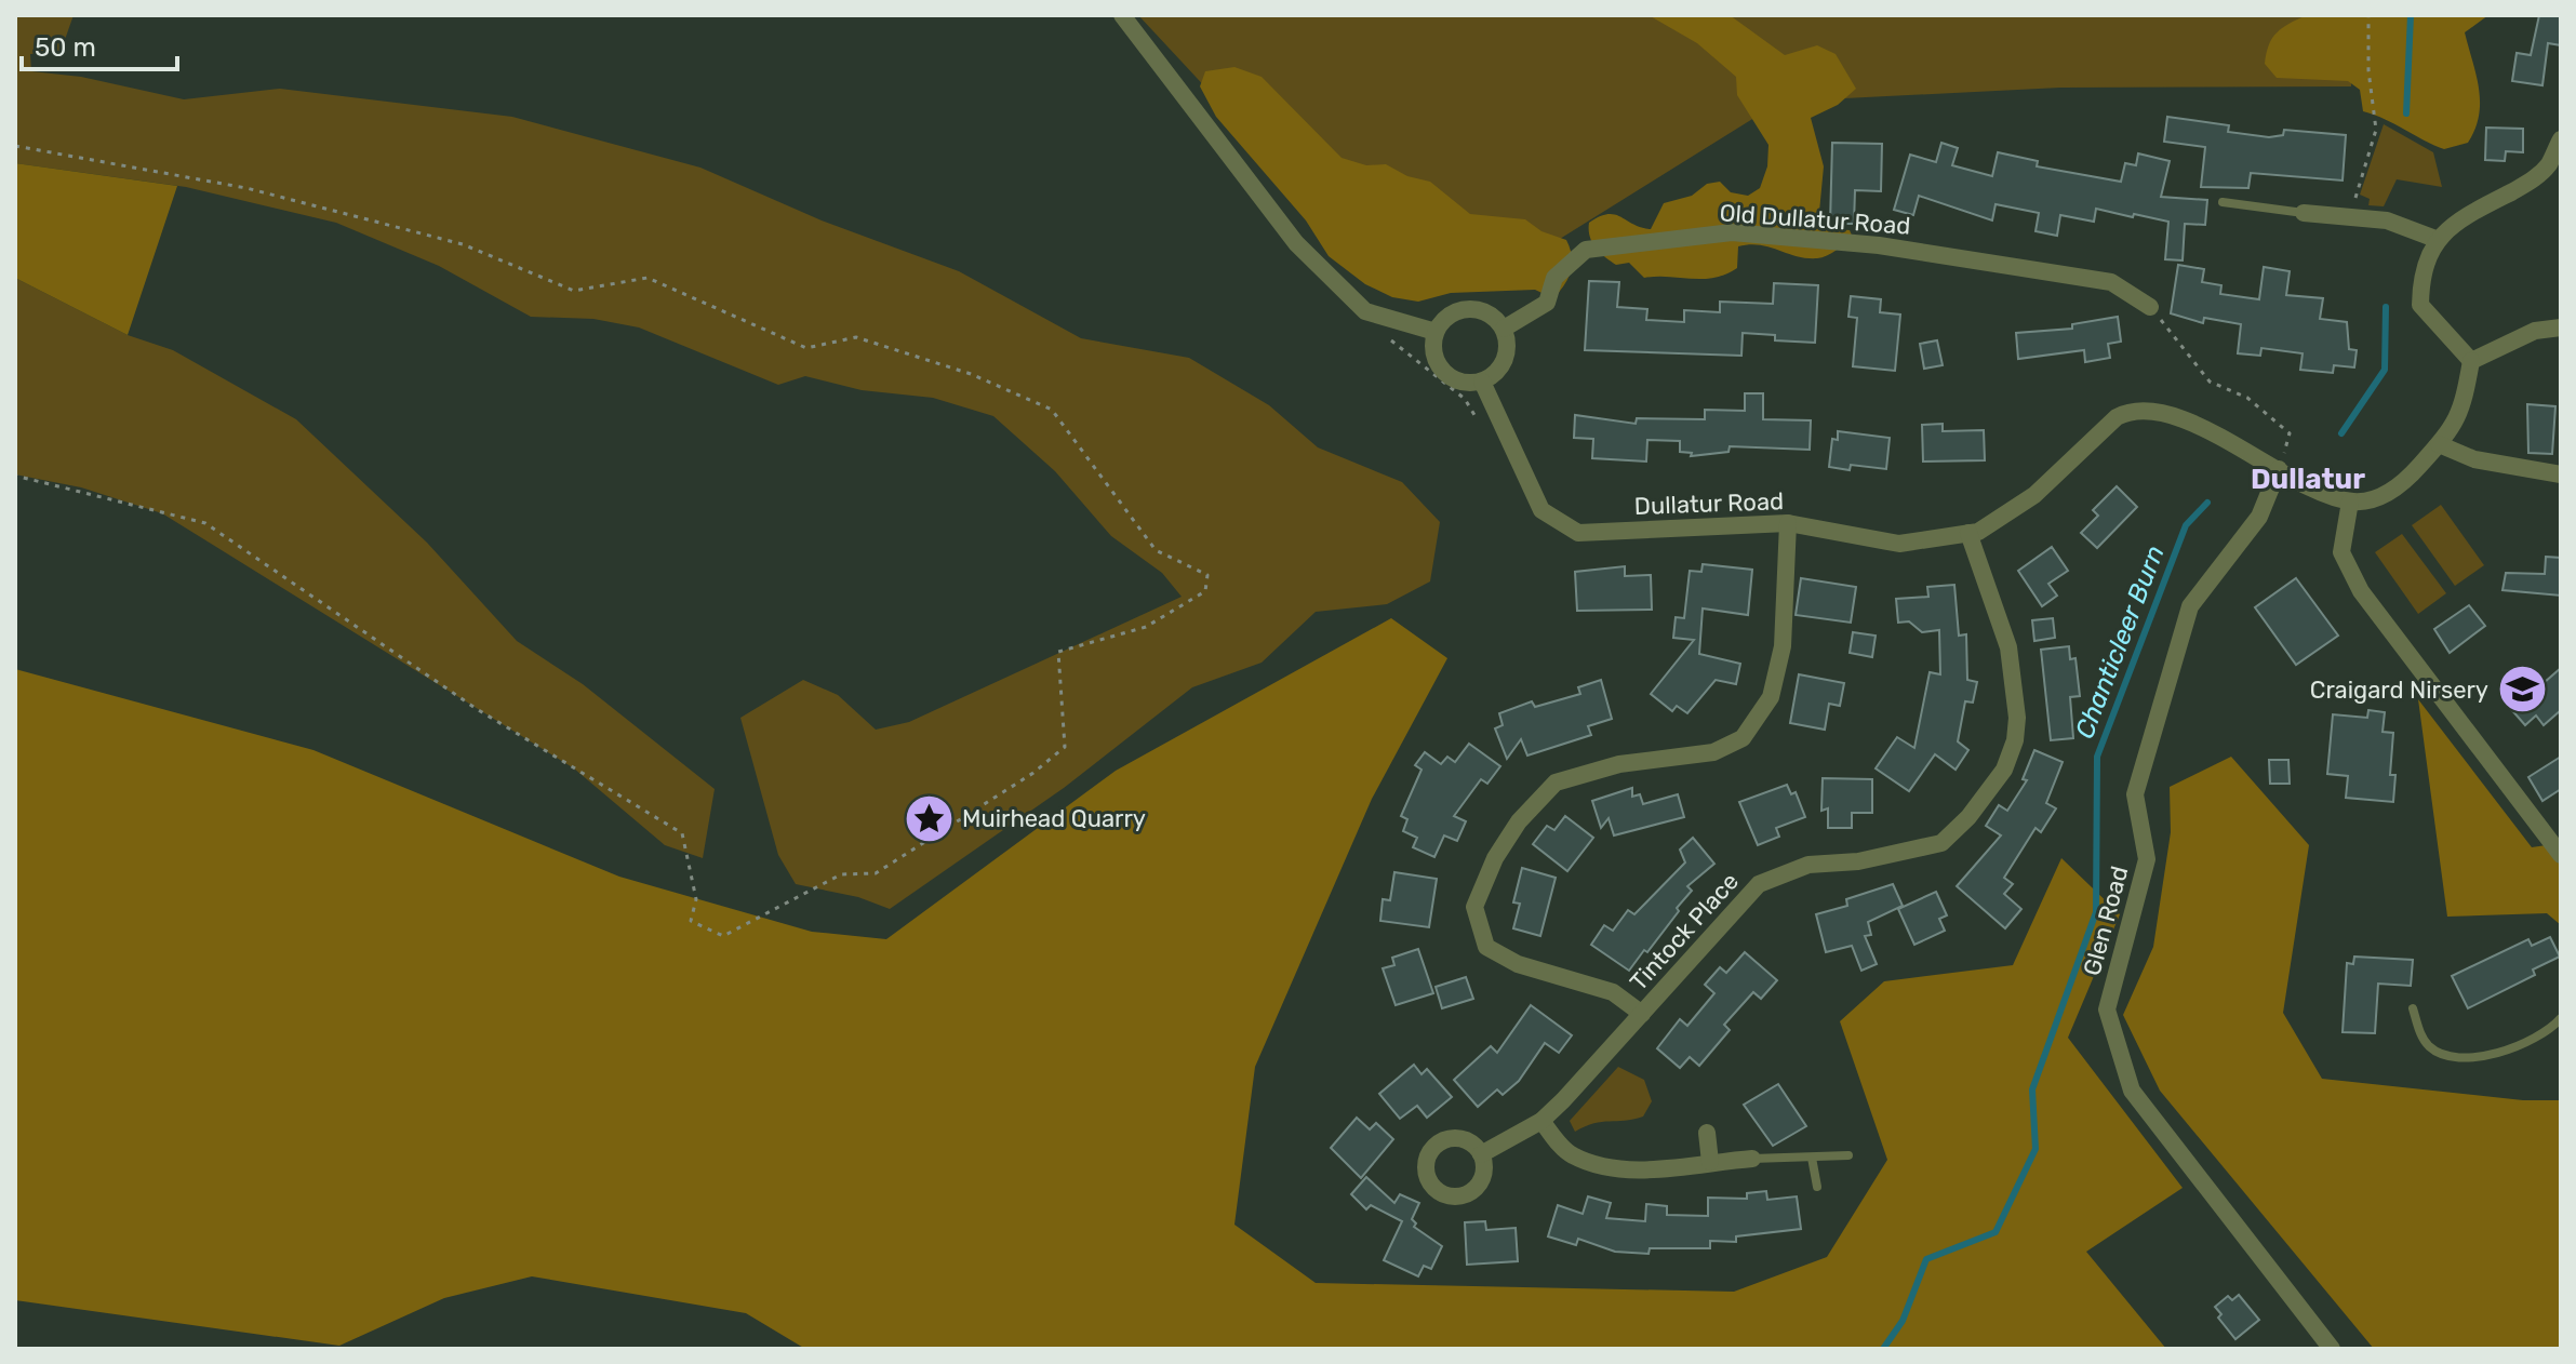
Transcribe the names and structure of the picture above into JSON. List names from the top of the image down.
{
  "streets": {
    "street": [
      "Old Dullatur Road",
      "Dullatur Road",
      "Glen Road",
      "Tintock Place"
    ]
  },
  "crossings": [
    ["Old Dullatur Road", "Dullatur Road"],
    ["Dullatur Road", "Glen Road"],
    ["Dullatur Road", "Tintock Place"]
  ],
  "districts": ["Dullatur"],
  "water": ["Chanticleer Burn"],
  "places": {
    "school or university": ["Craigard Nirsery"],
    "place": ["Muirhead Quarry"]
  },
  "scale_bar": "50 m"
}
